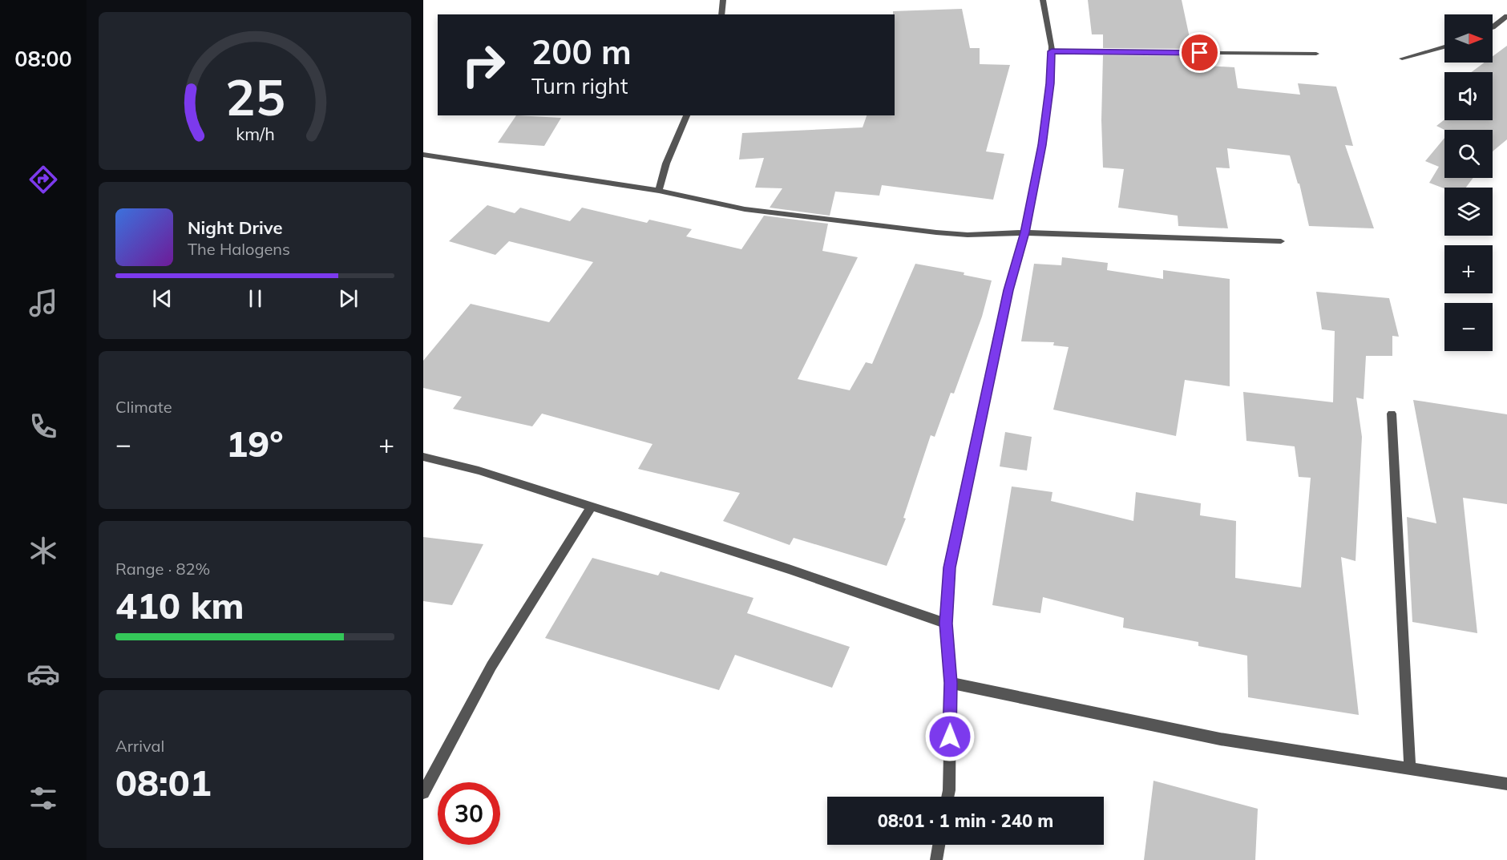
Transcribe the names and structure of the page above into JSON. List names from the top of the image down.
{
  "north": "right",
  "page": {
    "tabs": "08:00",
    "map_buttons": ["+", "−"],
    "turn": ["200 m", "Turn right"],
    "song": ["Night Drive", "The Halogens"],
    "tile": [
      "Climate",
      ["Range · 82%", "410 km"],
      ["Arrival", "08:01"]
    ],
    "heat": ["−", "19°", "+"],
    "limit": "30",
    "trip": "08:01 · 1 min · 240 m",
    "gauge": ["25", "km/h"]
  }
}
